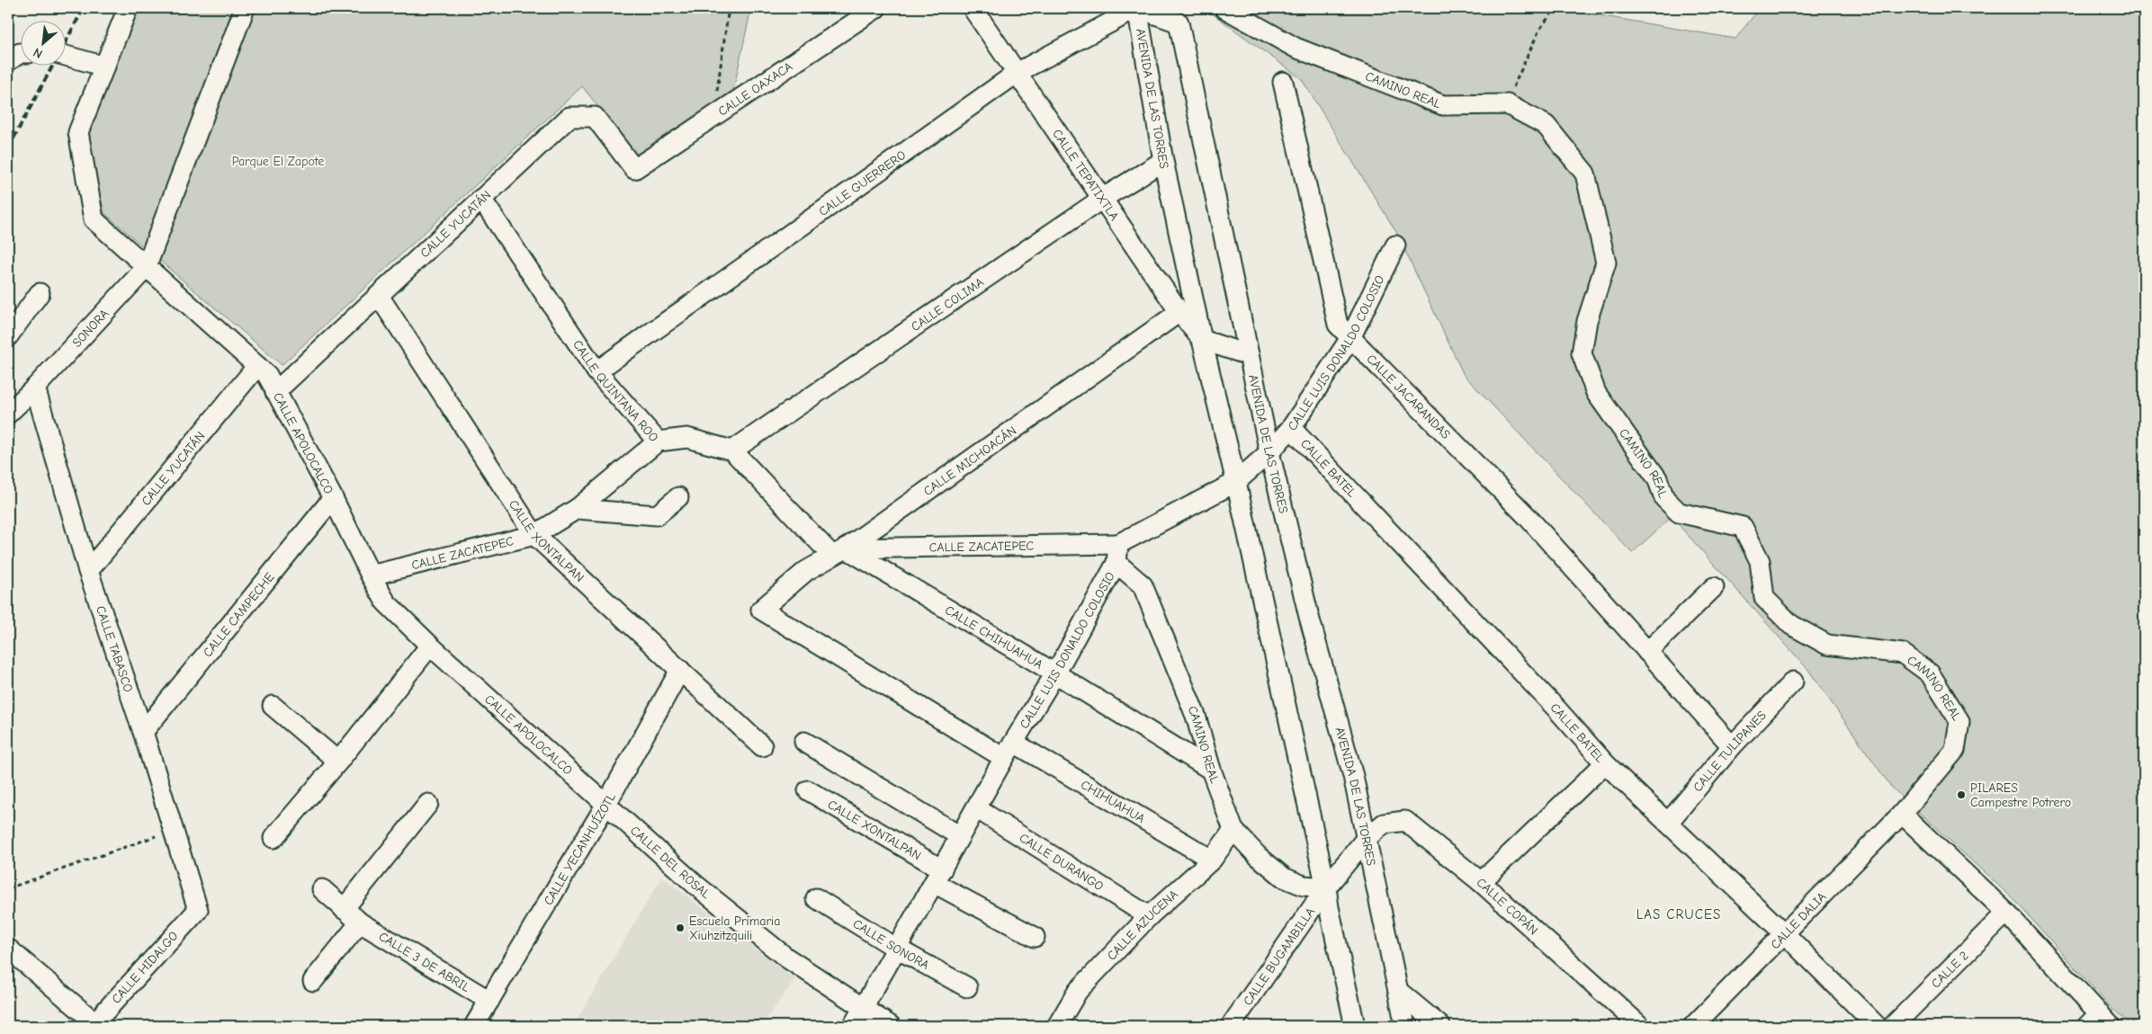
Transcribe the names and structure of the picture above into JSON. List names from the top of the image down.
{
  "streets": {
    "street": [
      "CALLE OAXACA",
      "CAMINO REAL",
      "AVENIDA DE LAS TORRES",
      "CALLE TEPATIXTLA",
      "CALLE GUERRERO",
      "CALLE YUCATÁN",
      "CALLE COLIMA",
      "SONORA",
      "CALLE LUIS DONALDO COLOSIO",
      "CALLE QUINTANA ROO",
      "CALLE JACARANDAS",
      "CALLE APOLOCALCO",
      "CALLE MICHOACÁN",
      "CALLE BATEL",
      "CALLE XONTALPAN",
      "CALLE ZACATEPEC",
      "CALLE CAMPECHE",
      "CALLE CHIHUAHUA",
      "CALLE TABASCO",
      "CALLE TULIPANES",
      "CHIHUAHUA",
      "CALLE YECANHUÍZOTL",
      "CALLE DEL ROSAL",
      "CALLE DURANGO",
      "CALLE COPÁN",
      "CALLE DALIA",
      "CALLE AZUCENA",
      "CALLE SONORA",
      "CALLE BUGAMBILLA",
      "CALLE 3 DE ABRIL",
      "CALLE HIDALGO",
      "CALLE 2"
    ]
  },
  "crossings": [
    ["CALLE OAXACA", "CALLE YUCATÁN"],
    ["CAMINO REAL", "AVENIDA DE LAS TORRES"],
    ["CAMINO REAL", "CALLE LUIS DONALDO COLOSIO"],
    ["CAMINO REAL", "CALLE CHIHUAHUA"],
    ["CAMINO REAL", "CALLE COPÁN"],
    ["CAMINO REAL", "CALLE DALIA"],
    ["CAMINO REAL", "CALLE AZUCENA"],
    ["CAMINO REAL", "CALLE BUGAMBILLA"],
    ["AVENIDA DE LAS TORRES", "CALLE TEPATIXTLA"],
    ["AVENIDA DE LAS TORRES", "CALLE GUERRERO"],
    ["AVENIDA DE LAS TORRES", "CALLE COLIMA"],
    ["AVENIDA DE LAS TORRES", "CALLE LUIS DONALDO COLOSIO"],
    ["AVENIDA DE LAS TORRES", "CALLE COPÁN"],
    ["AVENIDA DE LAS TORRES", "CALLE BUGAMBILLA"],
    ["CALLE TEPATIXTLA", "CALLE GUERRERO"],
    ["CALLE TEPATIXTLA", "CALLE COLIMA"],
    ["CALLE TEPATIXTLA", "CALLE MICHOACÁN"],
    ["CALLE GUERRERO", "CALLE QUINTANA ROO"],
    ["CALLE YUCATÁN", "CALLE QUINTANA ROO"],
    ["CALLE YUCATÁN", "CALLE APOLOCALCO"],
    ["CALLE YUCATÁN", "CALLE XONTALPAN"],
    ["CALLE YUCATÁN", "CALLE TABASCO"],
    ["CALLE COLIMA", "CALLE QUINTANA ROO"],
    ["SONORA", "CALLE APOLOCALCO"],
    ["SONORA", "CALLE TABASCO"],
    ["CALLE LUIS DONALDO COLOSIO", "CALLE JACARANDAS"],
    ["CALLE LUIS DONALDO COLOSIO", "CALLE MICHOACÁN"],
    ["CALLE LUIS DONALDO COLOSIO", "CALLE BATEL"],
    ["CALLE LUIS DONALDO COLOSIO", "CALLE XONTALPAN"],
    ["CALLE LUIS DONALDO COLOSIO", "CALLE ZACATEPEC"],
    ["CALLE LUIS DONALDO COLOSIO", "CALLE CHIHUAHUA"],
    ["CALLE LUIS DONALDO COLOSIO", "CHIHUAHUA"],
    ["CALLE LUIS DONALDO COLOSIO", "CALLE DEL ROSAL"],
    ["CALLE LUIS DONALDO COLOSIO", "CALLE DURANGO"],
    ["CALLE LUIS DONALDO COLOSIO", "CALLE SONORA"],
    ["CALLE QUINTANA ROO", "CALLE ZACATEPEC"],
    ["CALLE JACARANDAS", "CALLE TULIPANES"],
    ["CALLE APOLOCALCO", "CALLE ZACATEPEC"],
    ["CALLE APOLOCALCO", "CALLE CAMPECHE"],
    ["CALLE APOLOCALCO", "CALLE YECANHUÍZOTL"],
    ["CALLE APOLOCALCO", "CALLE DEL ROSAL"],
    ["CALLE MICHOACÁN", "CALLE ZACATEPEC"],
    ["CALLE MICHOACÁN", "CALLE CHIHUAHUA"],
    ["CALLE MICHOACÁN", "CHIHUAHUA"],
    ["CALLE BATEL", "CALLE TULIPANES"],
    ["CALLE BATEL", "CALLE DALIA"],
    ["CALLE XONTALPAN", "CALLE ZACATEPEC"],
    ["CALLE XONTALPAN", "CALLE YECANHUÍZOTL"],
    ["CALLE ZACATEPEC", "CALLE CHIHUAHUA"],
    ["CALLE CAMPECHE", "CALLE TABASCO"],
    ["CALLE TABASCO", "CALLE HIDALGO"],
    ["CHIHUAHUA", "CALLE AZUCENA"],
    ["CALLE YECANHUÍZOTL", "CALLE DEL ROSAL"],
    ["CALLE YECANHUÍZOTL", "CALLE 3 DE ABRIL"],
    ["CALLE DURANGO", "CALLE AZUCENA"],
    ["CALLE COPÁN", "CALLE BUGAMBILLA"]
  ],
  "districts": ["LAS CRUCES"],
  "parks": ["Parque El Zapote"],
  "places": ["PILARES Campestre Potrero", "Escuela Primaria Xiuhzitzquili"],
  "north": "bottom left"
}
